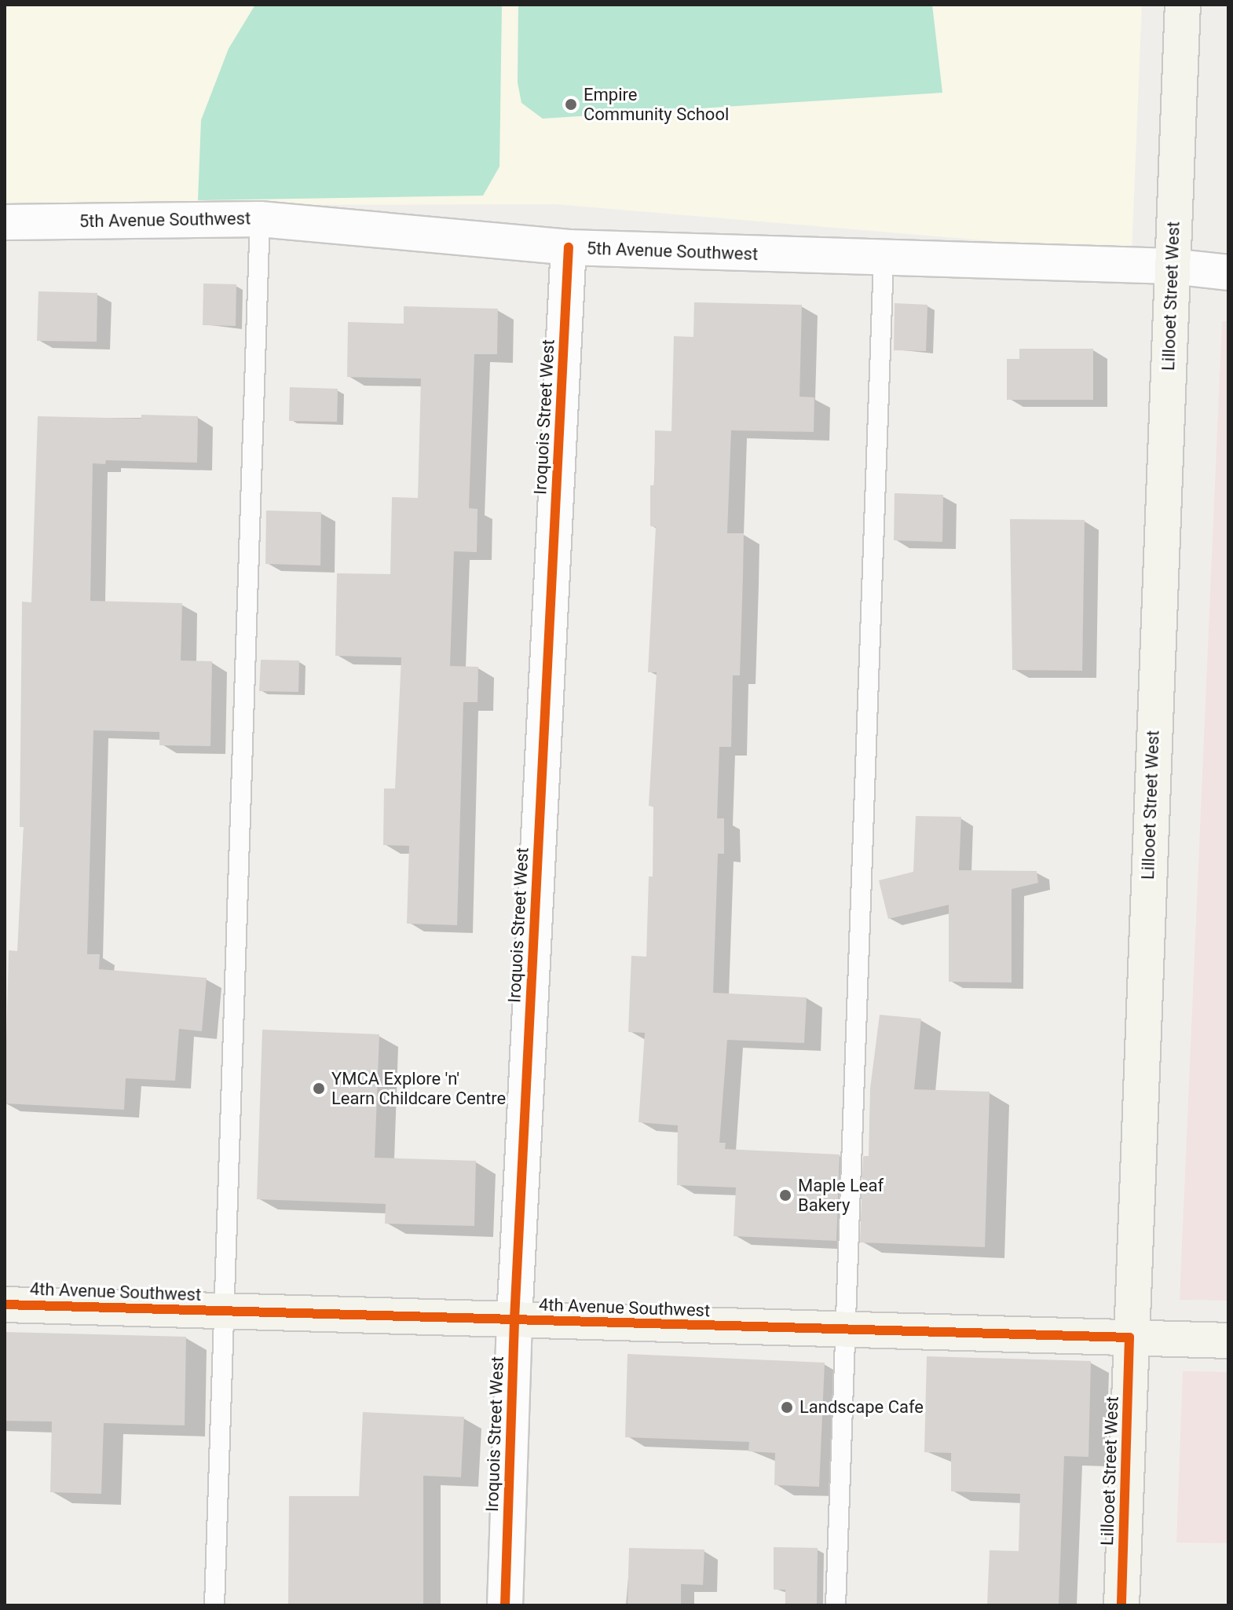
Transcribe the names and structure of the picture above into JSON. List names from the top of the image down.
{
  "streets": {
    "main road": ["Lillooet Street West", "4th Avenue Southwest"],
    "street": ["5th Avenue Southwest", "Iroquois Street West"]
  },
  "crossings": [
    ["5th Avenue Southwest", "Lillooet Street West"],
    ["5th Avenue Southwest", "Iroquois Street West"],
    ["Lillooet Street West", "4th Avenue Southwest"],
    ["Iroquois Street West", "4th Avenue Southwest"]
  ],
  "places": [
    "Empire Community School",
    "YMCA Explore 'n' Learn Childcare Centre",
    "Maple Leaf Bakery",
    "Landscape Cafe"
  ]
}
